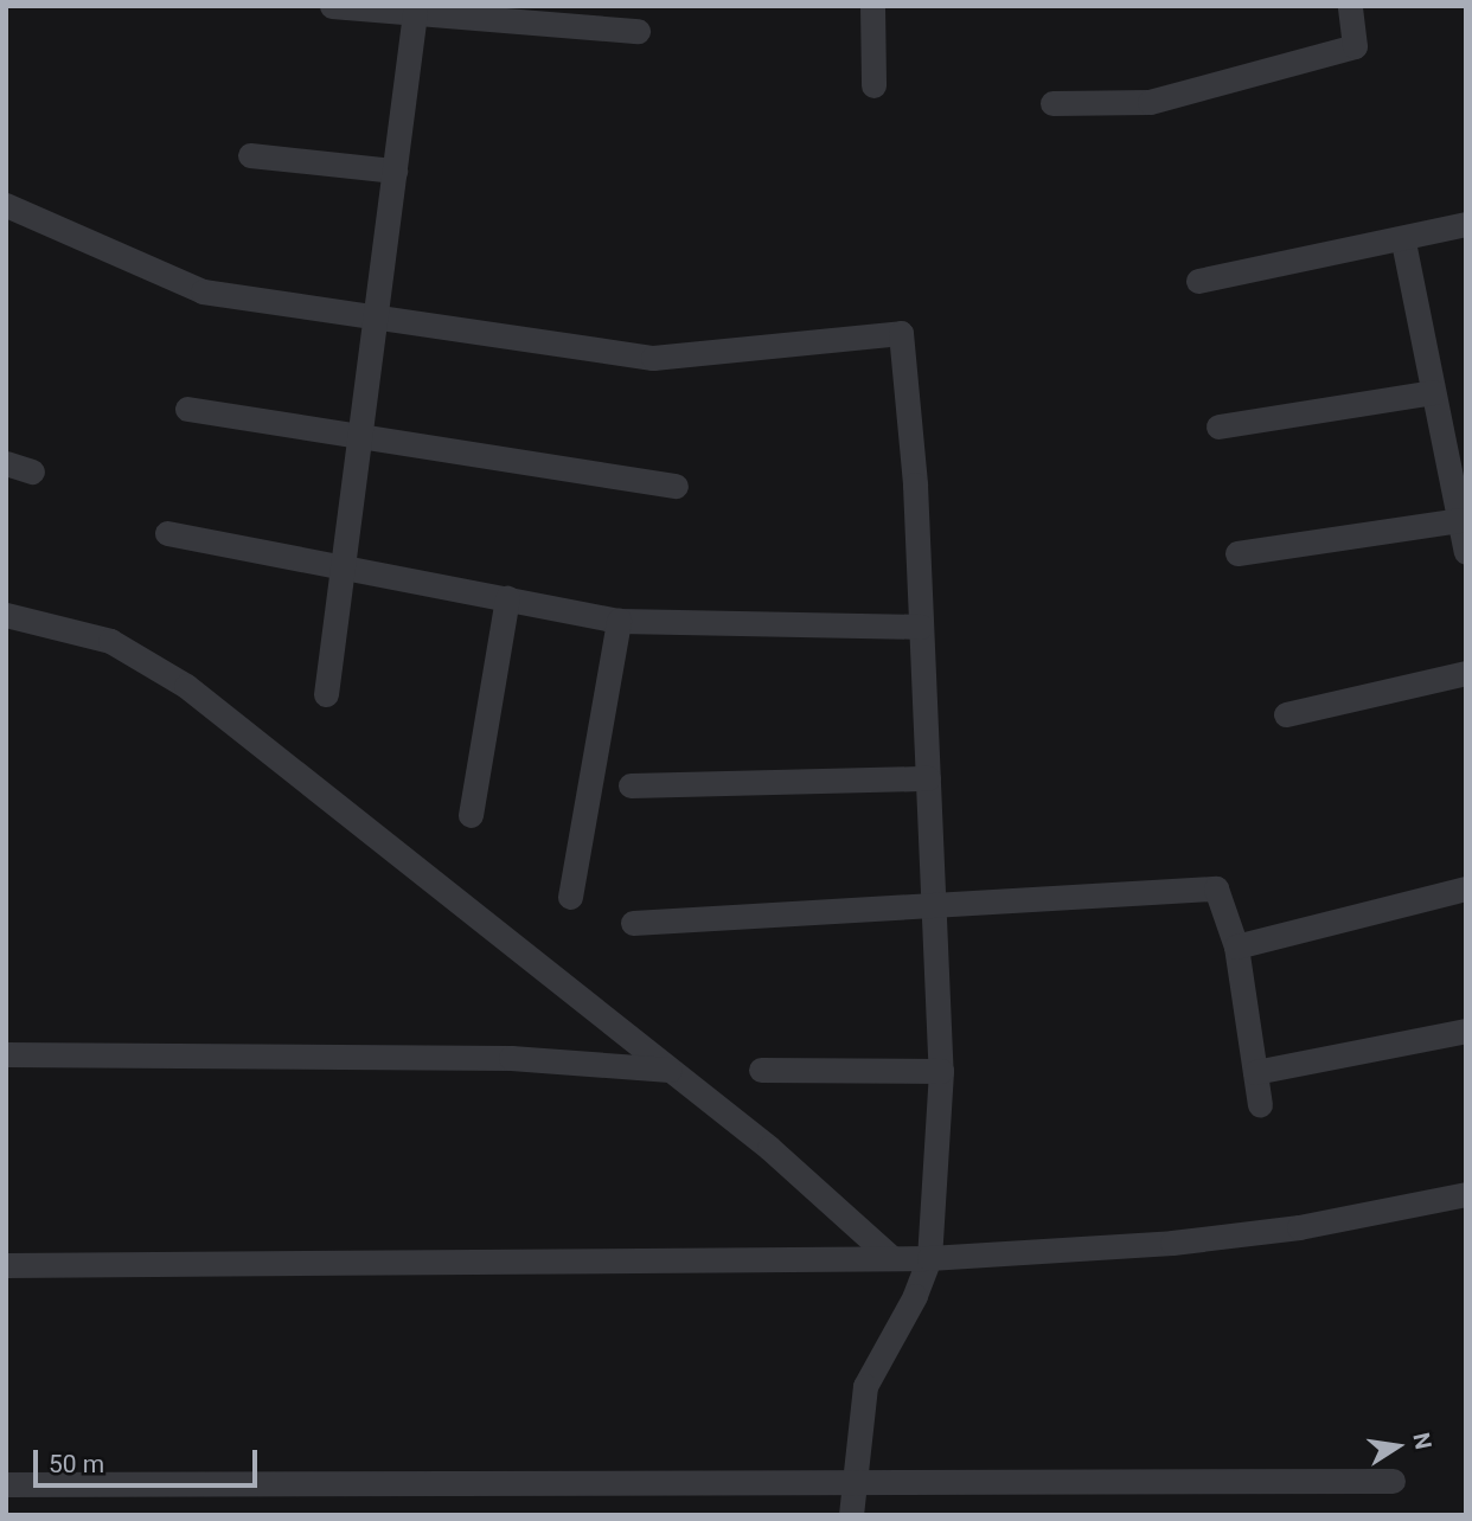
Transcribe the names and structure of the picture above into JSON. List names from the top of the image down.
{
  "scale_bar": "50 m",
  "north": "right"
}
